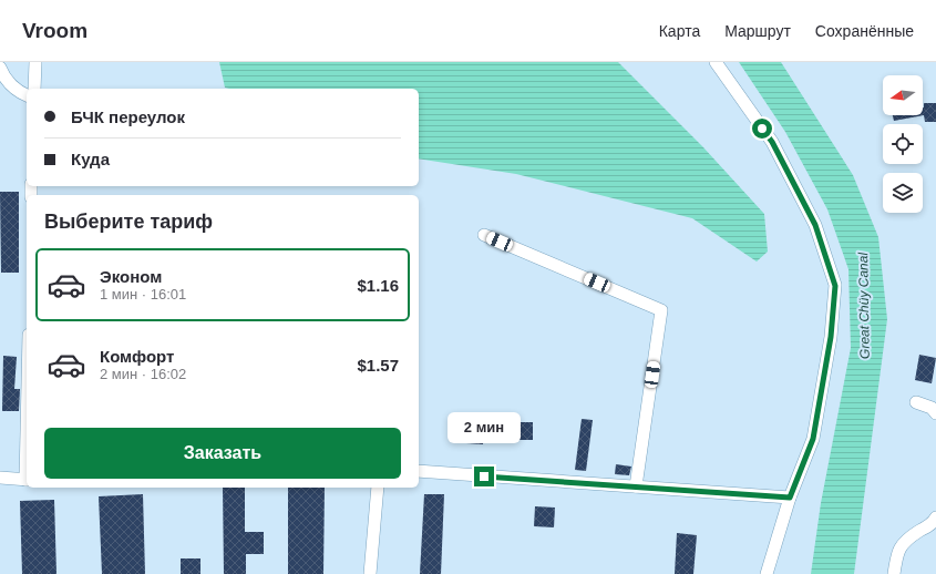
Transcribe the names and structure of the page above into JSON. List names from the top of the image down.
{
  "water": ["Great Chüy Canal"],
  "north": "left",
  "page": {
    "header": "Vroom",
    "nav": ["Карта", "Маршрут", "Сохранённые"],
    "banner": ["БЧК переулок", "Куда"],
    "heading": "Выберите тариф",
    "list": [
      {
        "name": "Эконом",
        "note": "1 мин · 16:01",
        "value": "$1.16"
      },
      {
        "name": "Комфорт",
        "note": "2 мин · 16:02",
        "value": "$1.57"
      }
    ],
    "bubble": "2 мин",
    "buttons": "Заказать"
  }
}
